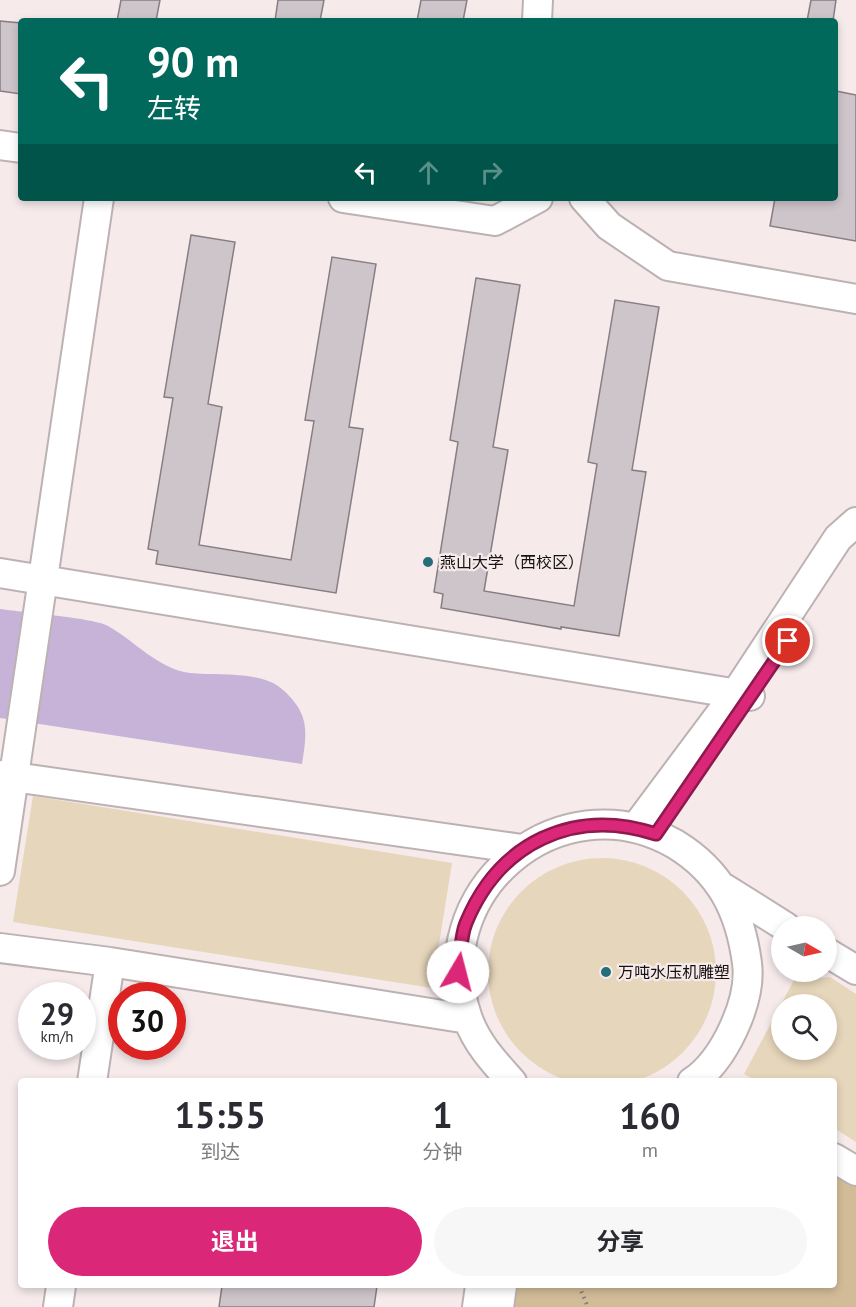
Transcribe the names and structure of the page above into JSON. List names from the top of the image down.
{
  "places": ["燕山大学（西校区）", "万吨水压机雕塑"],
  "north": "right",
  "page": {
    "turn": ["90 m", "左转"],
    "speed": "29 km/h",
    "limit": "30",
    "eta": [
      "15:55",
      "到达",
      "1",
      "分钟",
      "160",
      "m"
    ],
    "buttons": ["退出", "分享"]
  }
}
